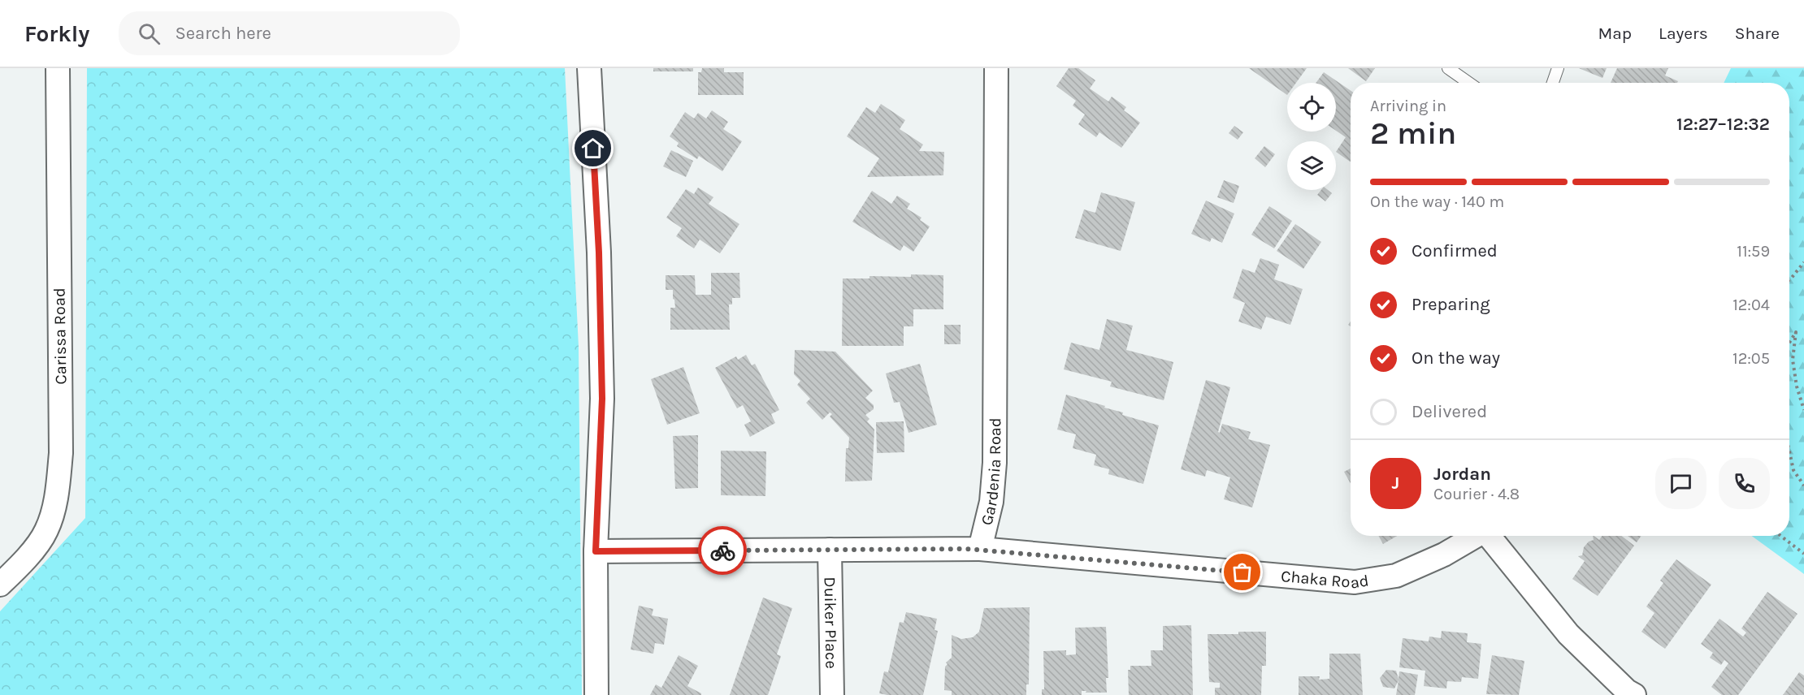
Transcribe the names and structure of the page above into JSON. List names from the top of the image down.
{
  "streets": {
    "street": [
      "Carissa Road",
      "Gardenia Road",
      "Chaka Road",
      "Duiker Place"
    ]
  },
  "crossings": [
    ["Gardenia Road", "Chaka Road"]
  ],
  "page": {
    "header": "Forkly",
    "search": "Search here",
    "nav": ["Map", "Layers", "Share"],
    "heading": ["2 min", "Arriving in", "12:27–12:32"],
    "panel": ["Jordan", "Courier · 4.8"],
    "bar": "On the way · 140 m",
    "list": [
      ["Confirmed", "11:59"],
      ["Preparing", "12:04"],
      ["On the way", "12:05"],
      "Delivered"
    ],
    "round": "J"
  }
}
